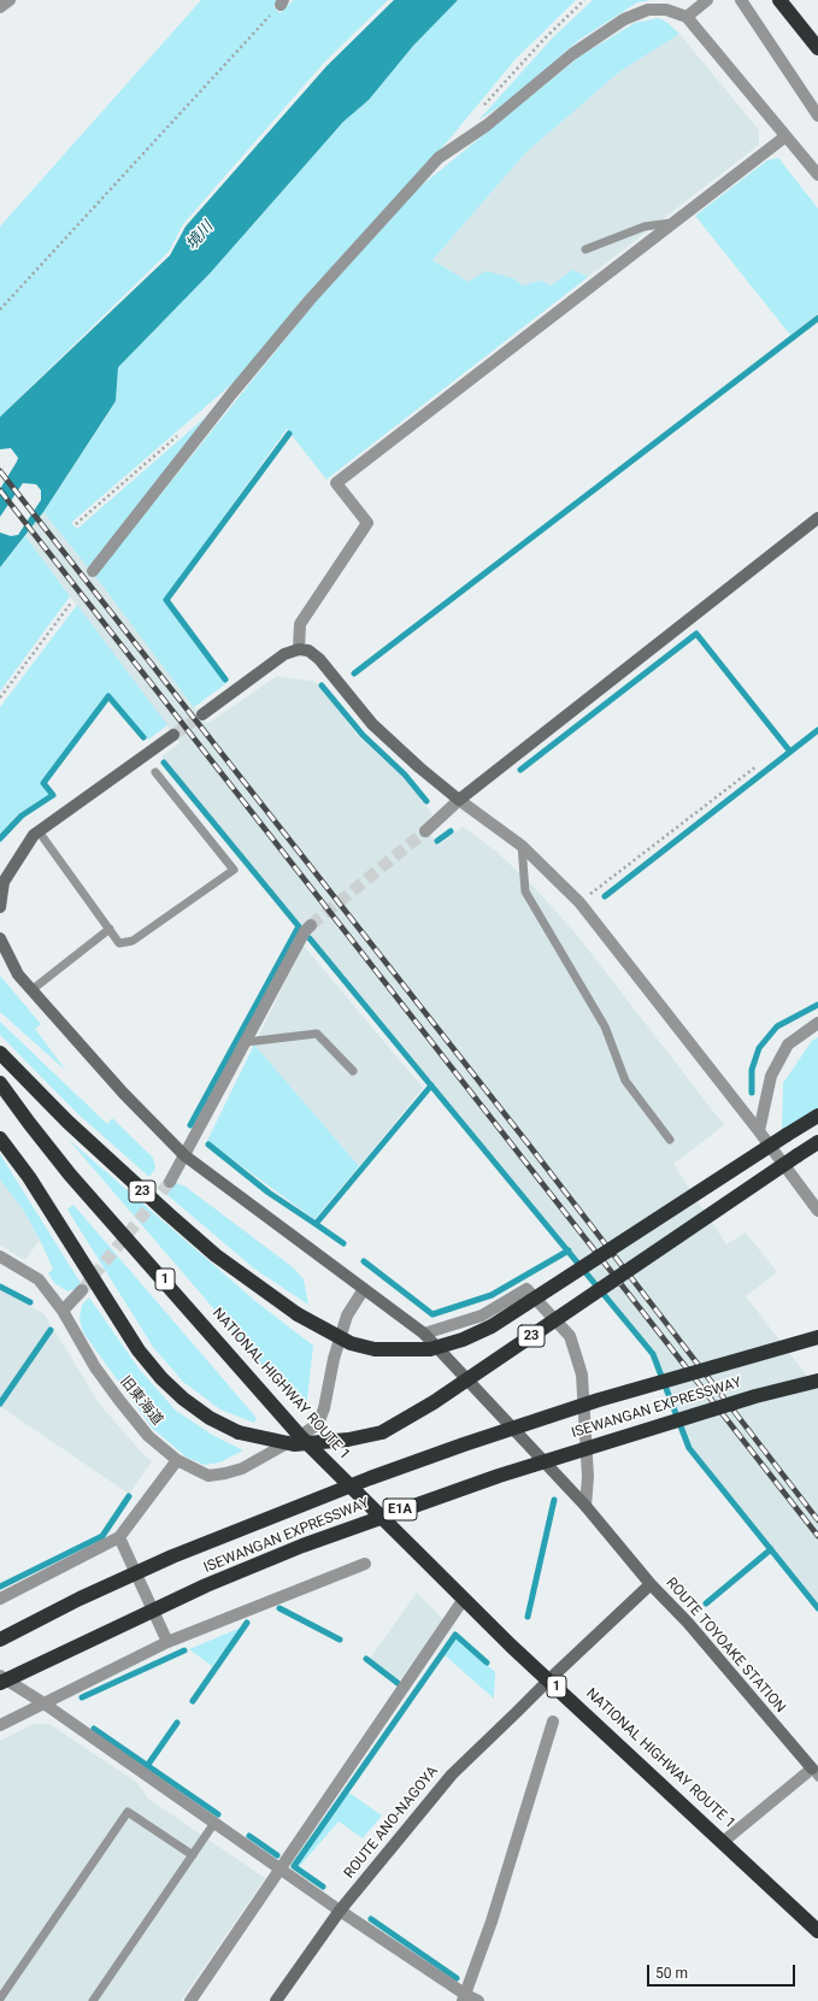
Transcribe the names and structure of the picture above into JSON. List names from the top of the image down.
{
  "streets": {
    "highway": [
      "23",
      "1",
      "NATIONAL HIGHWAY ROUTE 1",
      "ISEWANGAN EXPRESSWAY",
      "E1A"
    ],
    "street": ["旧東海道", "ROUTE TOYOAKE STATION", "ROUTE ANO-NAGOYA"]
  },
  "crossings": [
    ["NATIONAL HIGHWAY ROUTE 1", "旧東海道"],
    ["NATIONAL HIGHWAY ROUTE 1", "ROUTE TOYOAKE STATION"],
    ["NATIONAL HIGHWAY ROUTE 1", "ROUTE ANO-NAGOYA"],
    ["ROUTE TOYOAKE STATION", "ROUTE ANO-NAGOYA"]
  ],
  "water": ["境川"],
  "scale_bar": "50 m"
}
